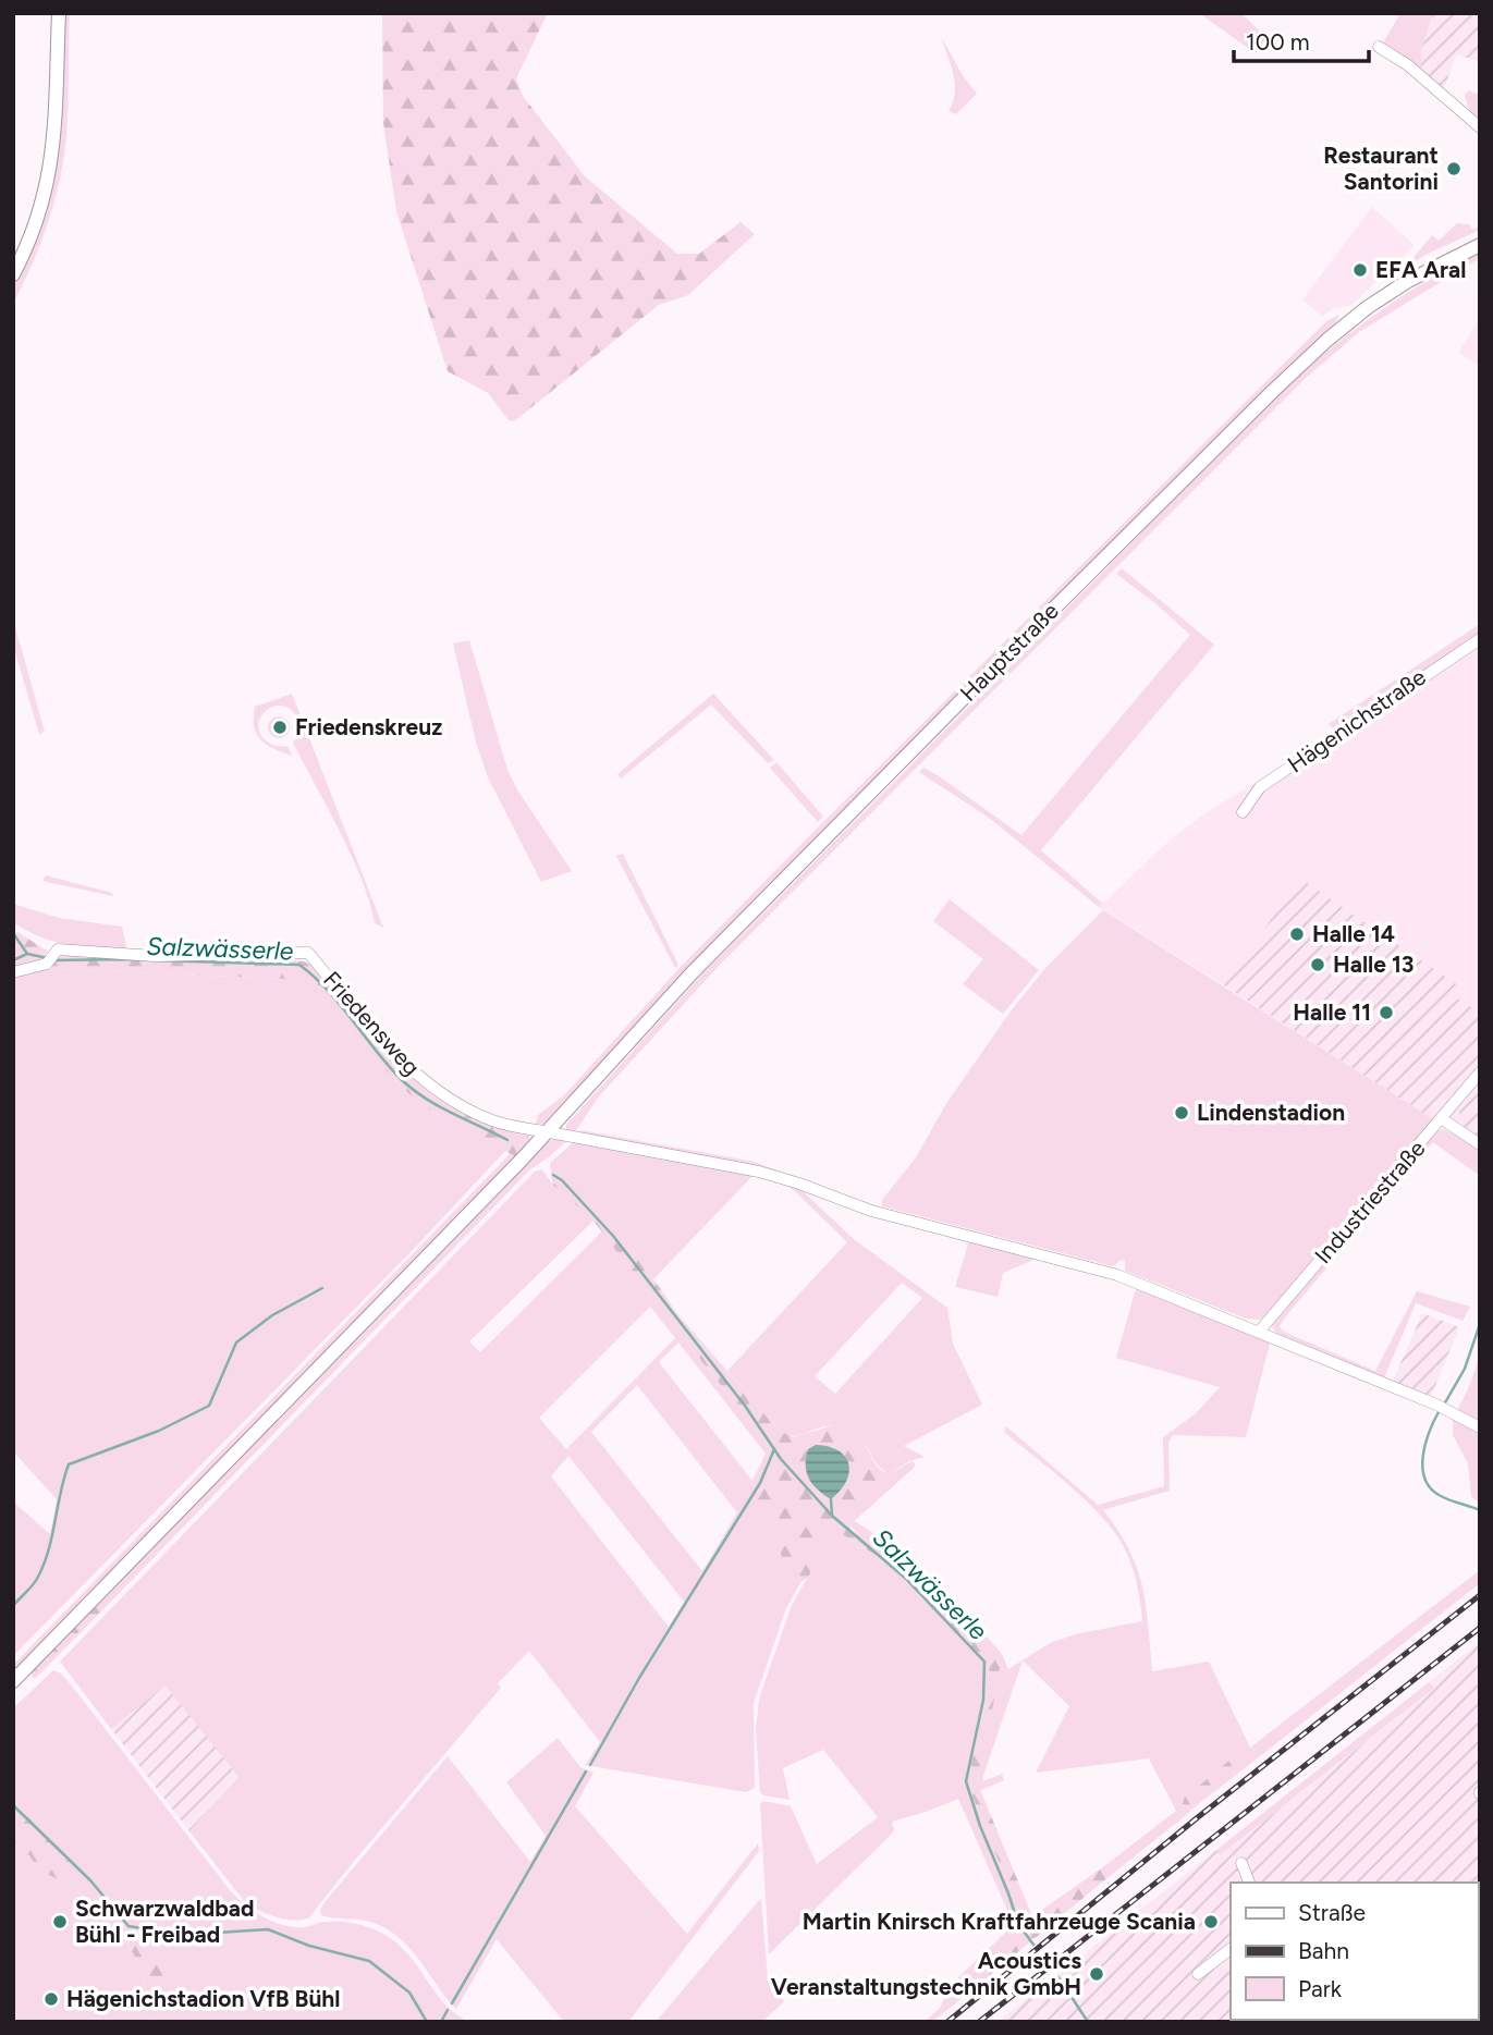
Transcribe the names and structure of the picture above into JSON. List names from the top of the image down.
{
  "streets": {
    "street": [
      "Hauptstraße",
      "Hägenichstraße",
      "Friedensweg",
      "Industriestraße"
    ]
  },
  "crossings": [
    ["Hauptstraße", "Friedensweg"],
    ["Friedensweg", "Industriestraße"]
  ],
  "water": ["Salzwässerle"],
  "places": [
    "Restaurant Santorini",
    "EFA Aral",
    "Friedenskreuz",
    "Halle 14",
    "Halle 13",
    "Halle 11",
    "Lindenstadion",
    "Schwarzwaldbad Bühl - Freibad",
    "Martin Knirsch Kraftfahrzeuge Scania",
    "Acoustics Veranstaltungstechnik GmbH",
    "Hägenichstadion VfB Bühl"
  ],
  "legend": ["Straße", "Bahn", "Park"],
  "scale_bar": "100 m"
}
